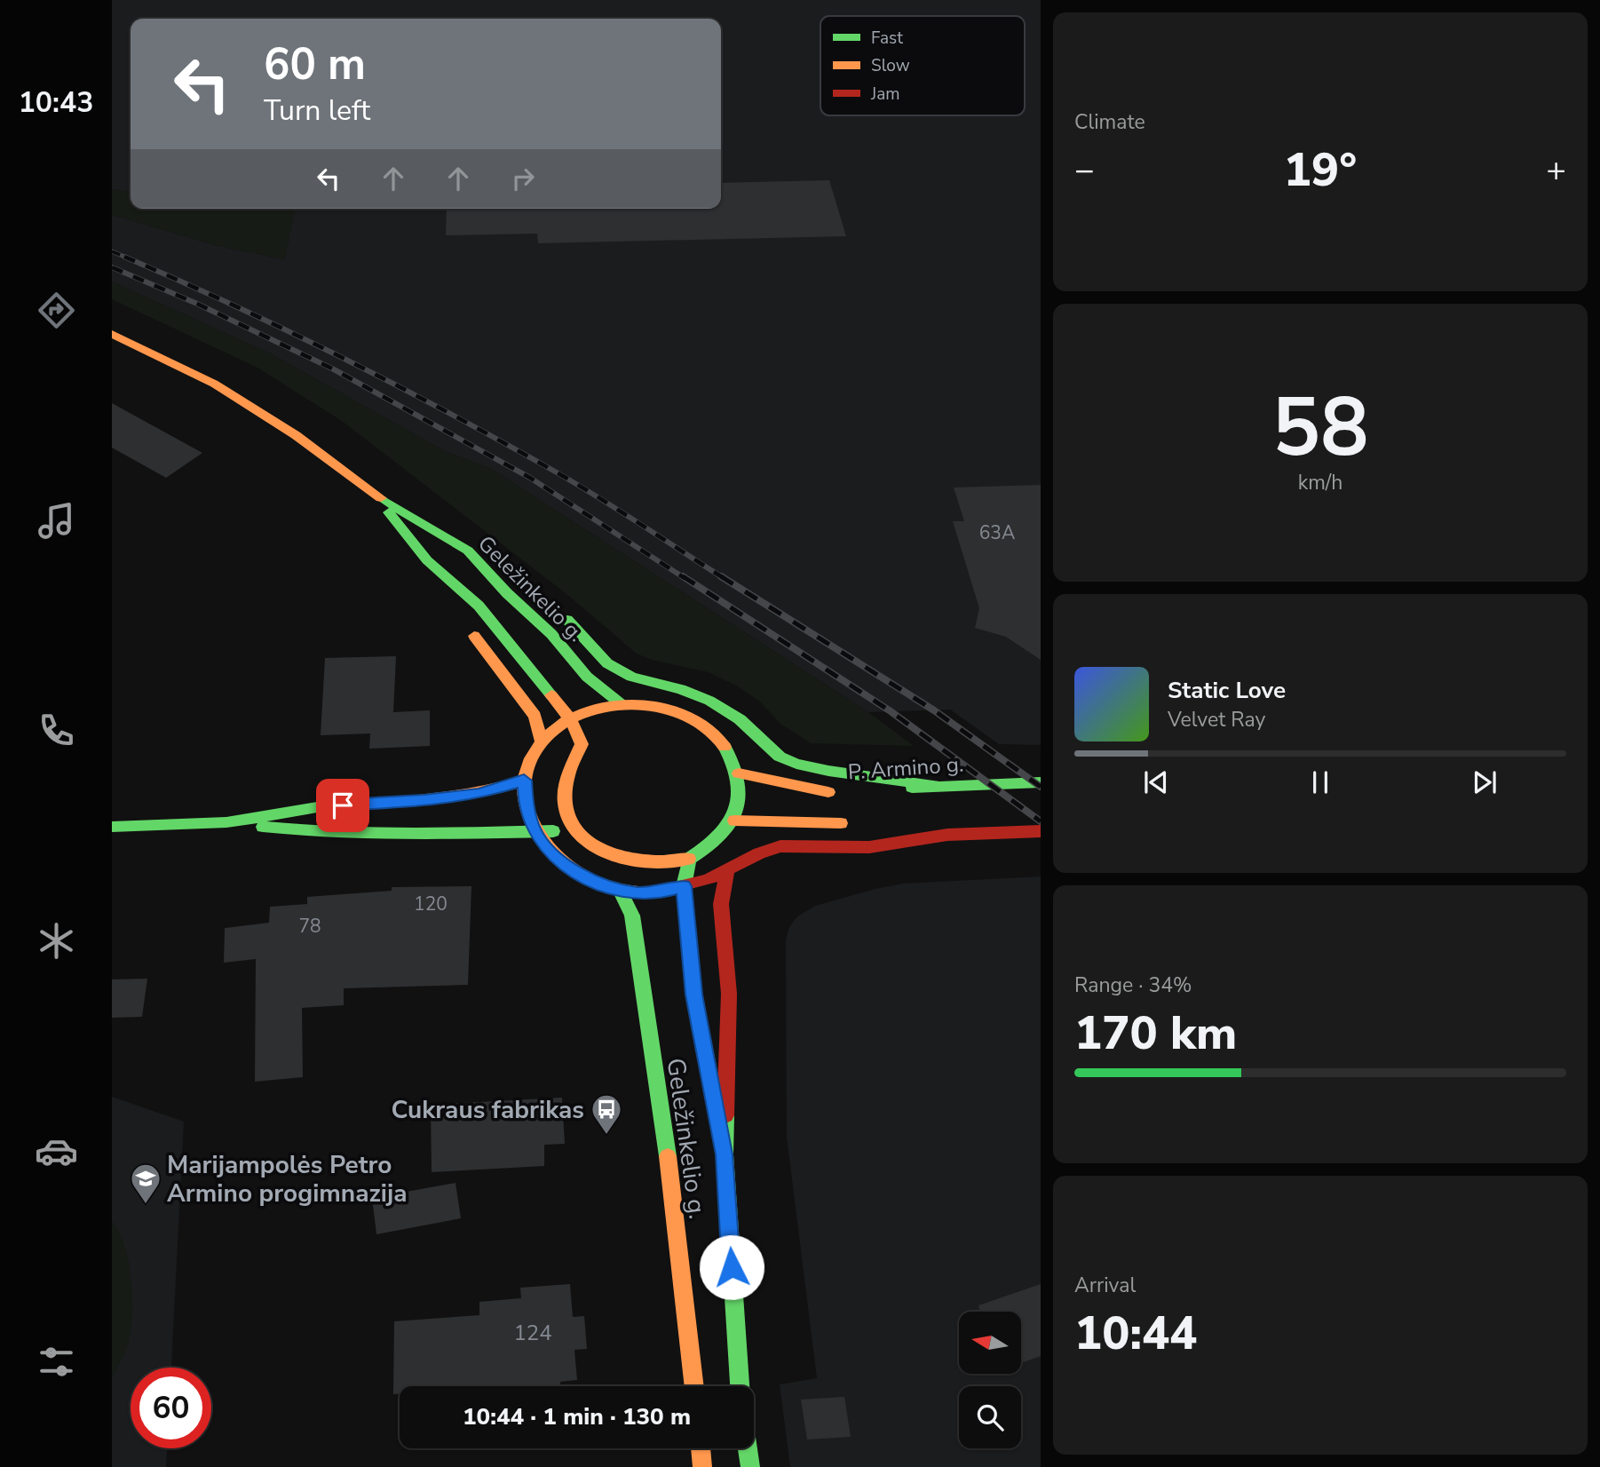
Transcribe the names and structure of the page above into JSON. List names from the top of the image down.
{
  "streets": {
    "main road": ["Geležinkelio g.", "P. Armino g."]
  },
  "crossings": [
    ["Geležinkelio g.", "P. Armino g."]
  ],
  "places": {
    "bus stop": ["Cukraus fabrikas"],
    "school or university": ["Marijampolės Petro Armino progimnazija"]
  },
  "house_numbers": [
    "63A",
    "120",
    "78",
    "124"
  ],
  "legend": ["Fast", "Slow", "Jam"],
  "north": "left",
  "page": {
    "tabs": "10:43",
    "tile": [
      "Climate",
      ["58", "km/h"],
      ["Range · 34%", "170 km"],
      ["Arrival", "10:44"]
    ],
    "turn": ["60 m", "Turn left"],
    "heat": ["−", "19°", "+"],
    "song": ["Static Love", "Velvet Ray"],
    "limit": "60",
    "trip": "10:44 · 1 min · 130 m"
  }
}
